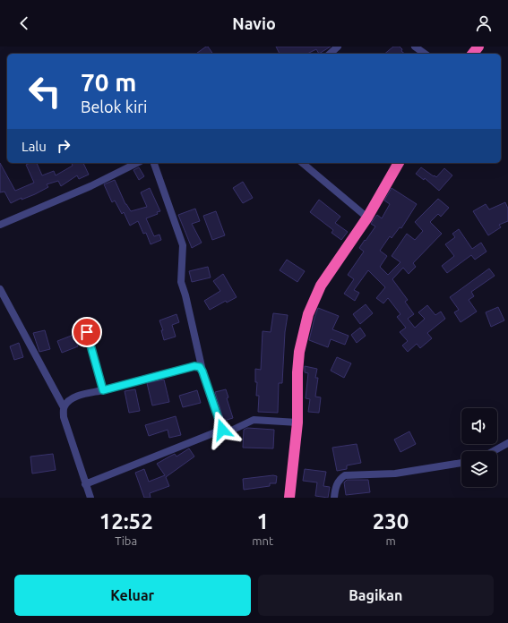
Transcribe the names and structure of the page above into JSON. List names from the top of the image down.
{
  "page": {
    "header": "Navio",
    "turn": ["70 m", "Belok kiri"],
    "then": "Lalu",
    "eta": [
      "12:52",
      "Tiba",
      "1",
      "mnt",
      "230",
      "m"
    ],
    "buttons": ["Keluar", "Bagikan"]
  }
}
